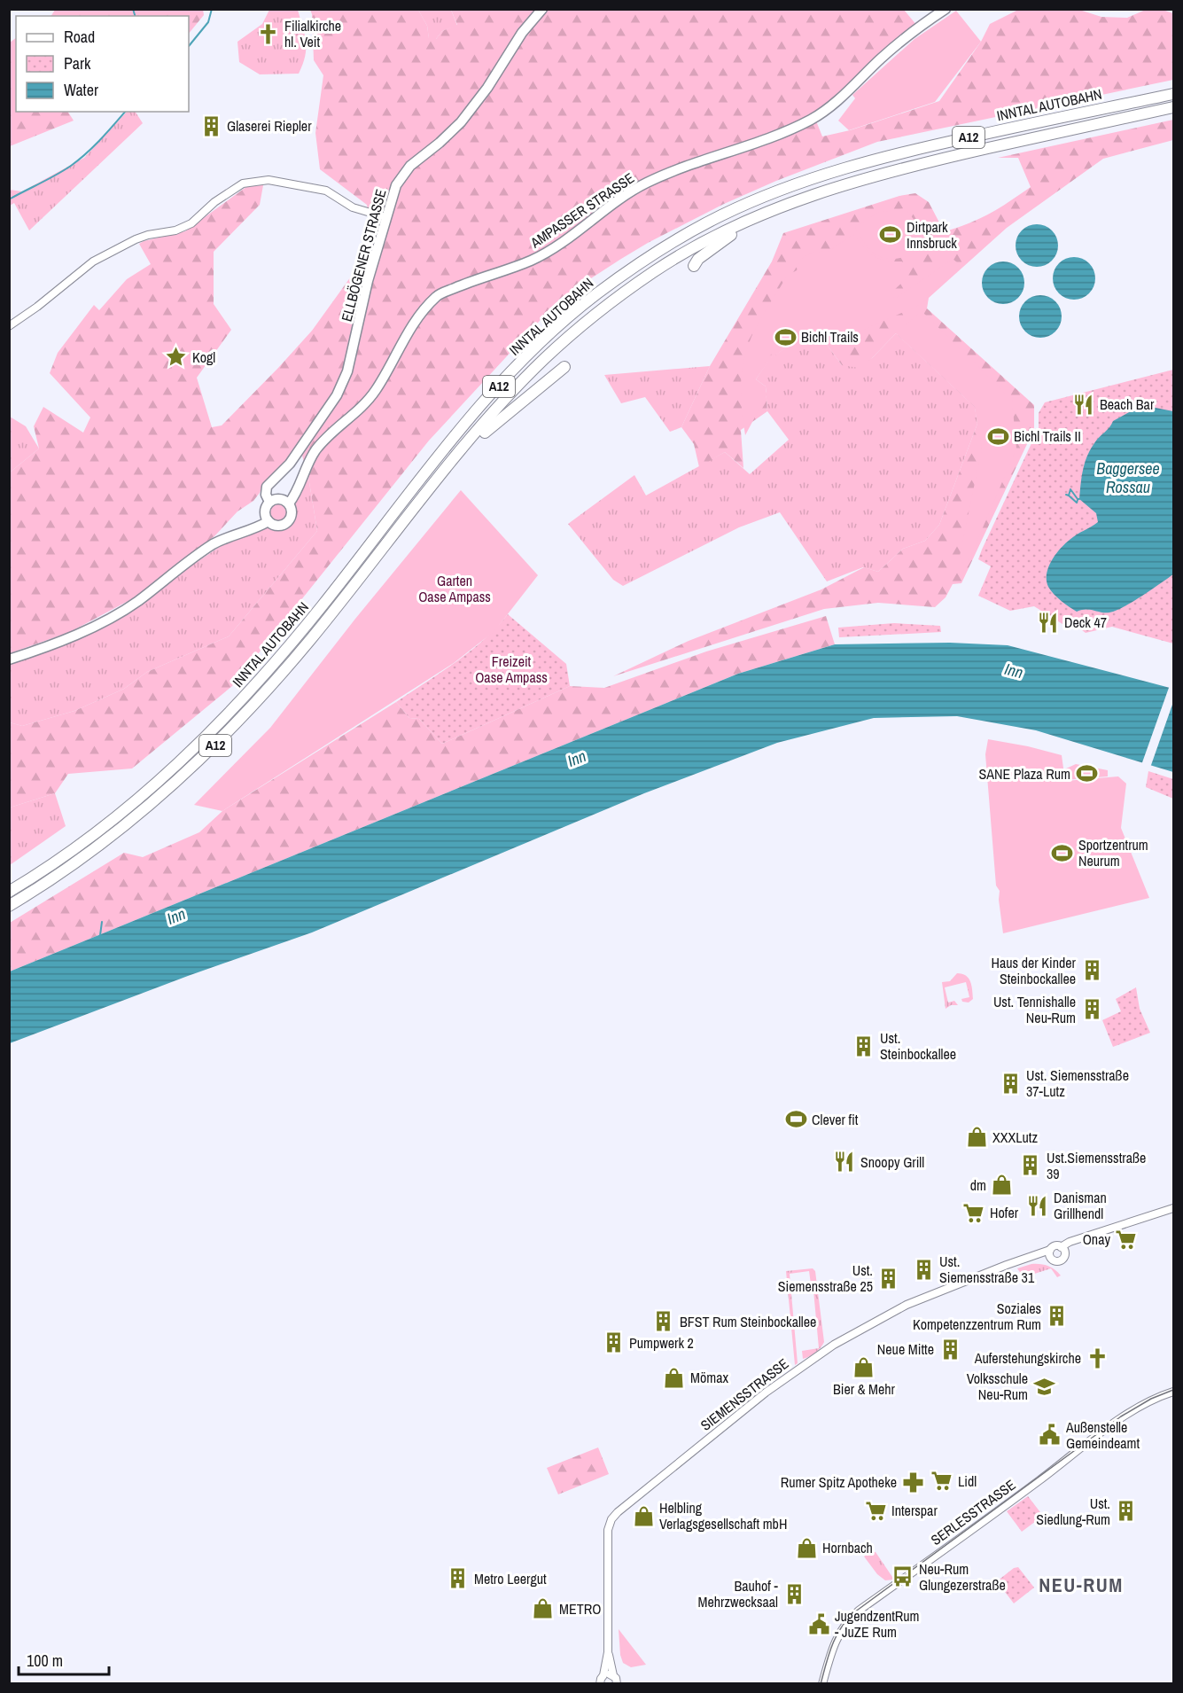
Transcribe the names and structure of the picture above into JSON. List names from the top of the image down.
{
  "streets": {
    "highway": ["INNTAL AUTOBAHN", "A12"],
    "main road": ["AMPASSER STRASSE", "ELLBÖGENER STRASSE"],
    "street": ["SIEMENSSTRASSE", "SERLESSTRASSE"]
  },
  "crossings": [
    ["AMPASSER STRASSE", "ELLBÖGENER STRASSE"]
  ],
  "districts": ["NEU-RUM"],
  "water": ["Baggersee Rossau", "Inn"],
  "parks": ["Garten Oase Ampass", "Freizeit Oase Ampass"],
  "places": {
    "church": ["Filialkirche hl. Veit", "Auferstehungskirche"],
    "building": [
      "Glaserei Riepler",
      "Haus der Kinder Steinbockallee",
      "Ust. Tennishalle Neu-Rum",
      "Ust. Steinbockallee",
      "Ust. Siemensstraße 37-Lutz",
      "Ust.Siemensstraße 39",
      "Ust. Siemensstraße 31",
      "Ust. Siemensstraße 25",
      "Soziales Kompetenzzentrum Rum",
      "BFST Rum Steinbockallee",
      "Pumpwerk 2",
      "Neue Mitte",
      "Ust. Siedlung-Rum",
      "Metro Leergut",
      "Bauhof - Mehrzwecksaal"
    ],
    "sports": [
      "Dirtpark Innsbruck",
      "Bichl Trails",
      "Bichl Trails II",
      "SANE Plaza Rum",
      "Sportzentrum Neurum",
      "Clever fit"
    ],
    "place": ["Kogl"],
    "restaurant": [
      "Beach Bar",
      "Deck 47",
      "Snoopy Grill",
      "Danisman Grillhendl"
    ],
    "shop": [
      "XXXLutz",
      "dm",
      "Bier & Mehr",
      "Mömax",
      "Helbling Verlagsgesellschaft mbH",
      "Hornbach",
      "METRO"
    ],
    "supermarket": [
      "Hofer",
      "Onay",
      "Lidl",
      "Interspar"
    ],
    "school or university": ["Volksschule Neu-Rum"],
    "public building": ["Außenstelle Gemeindeamt", "JugendzentRum - JuZE Rum"],
    "pharmacy": ["Rumer Spitz Apotheke"],
    "bus stop": ["Neu-Rum Glungezerstraße"]
  },
  "legend": ["Road", "Park", "Water"],
  "scale_bar": "100 m"
}
